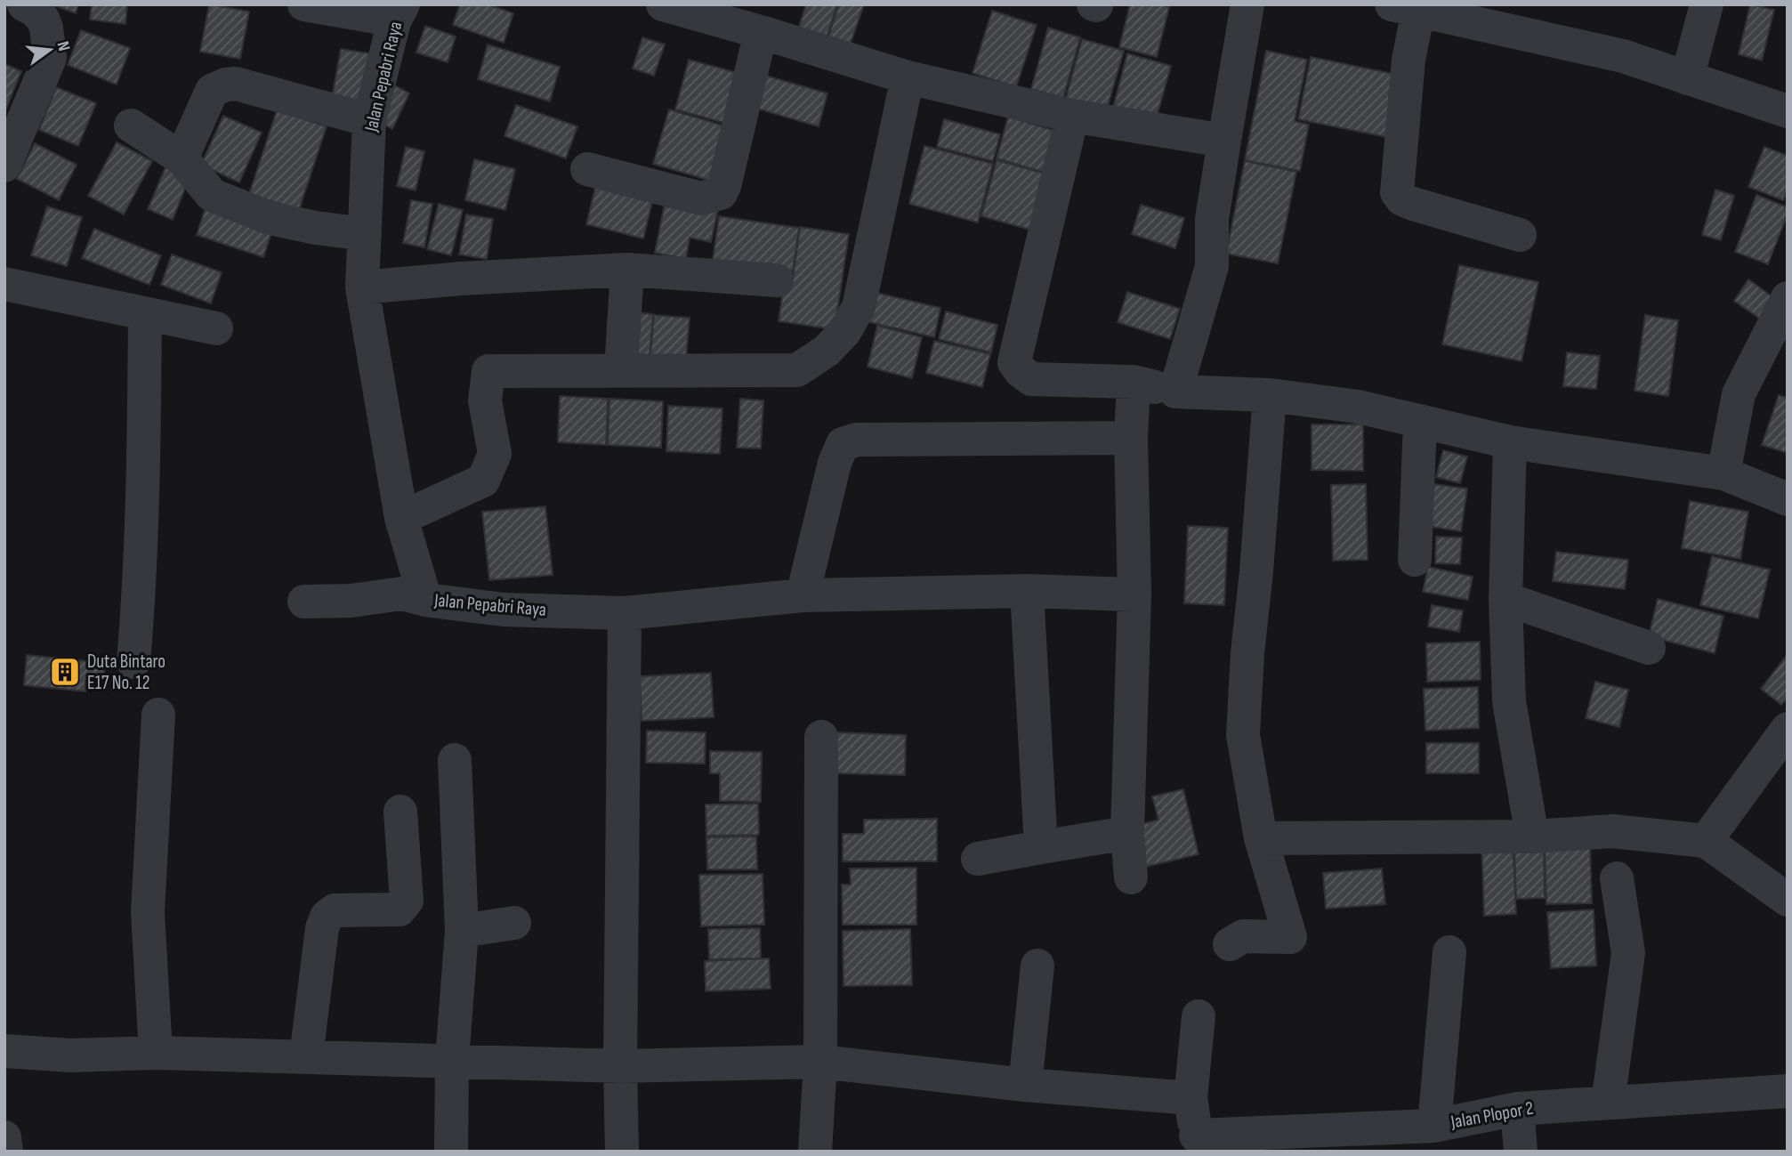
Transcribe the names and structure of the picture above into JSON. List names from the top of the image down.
{
  "streets": {
    "street": ["Jalan Pepabri Raya", "Jalan Plopor 2"]
  },
  "places": {
    "building": ["Duta Bintaro E17 No. 12"]
  },
  "north": "right"
}
